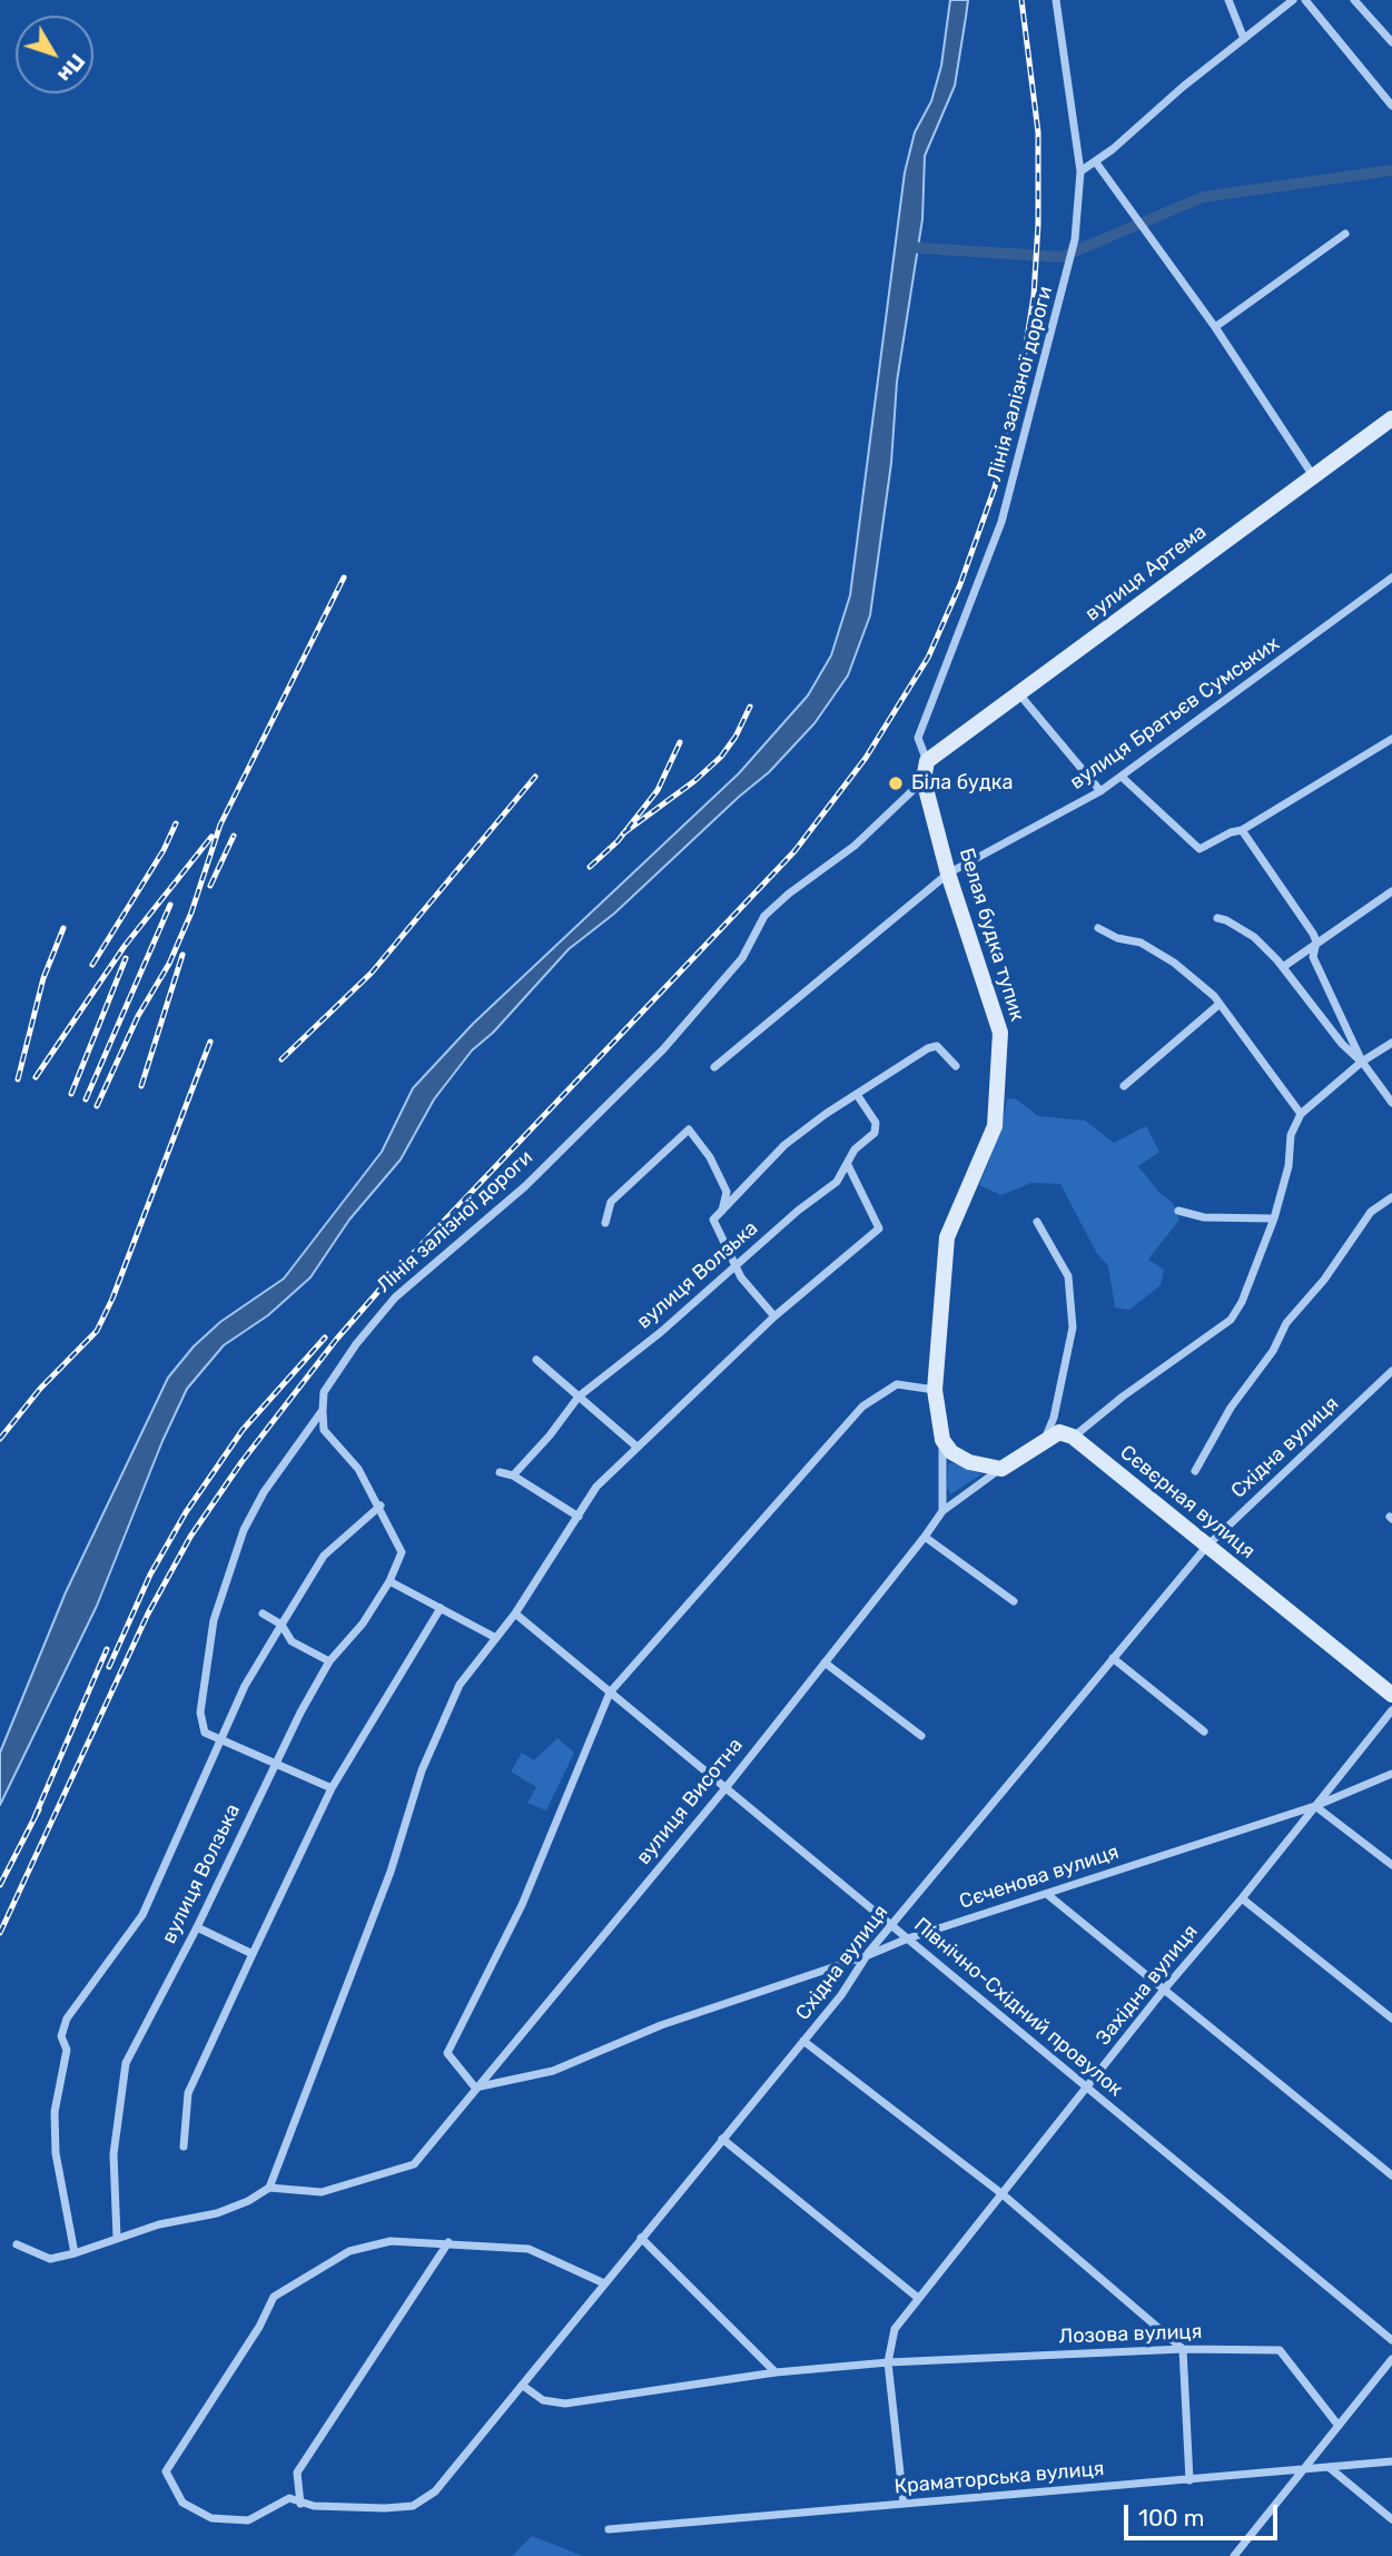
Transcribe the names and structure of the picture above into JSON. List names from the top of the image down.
{
  "streets": {
    "street": [
      "Лінія залізної дороги",
      "вулиця Артема",
      "вулиця Братьєв Сумських",
      "Белая будка тупик",
      "вулиця Волзька",
      "Східна вулиця",
      "Сєвєрная вулиця",
      "вулиця Висотна",
      "Сєченова вулиця",
      "Західна вулиця",
      "Північно-Східний провулок",
      "Лозова вулиця",
      "Краматорська вулиця"
    ]
  },
  "crossings": [
    ["Лінія залізної дороги", "вулиця Артема"],
    ["Лінія залізної дороги", "Белая будка тупик"],
    ["вулиця Артема", "Белая будка тупик"],
    ["вулиця Братьєв Сумських", "Белая будка тупик"],
    ["Східна вулиця", "Сєвєрная вулиця"],
    ["Східна вулиця", "Сєченова вулиця"],
    ["Східна вулиця", "Північно-Східний провулок"],
    ["Східна вулиця", "Лозова вулиця"],
    ["вулиця Висотна", "Сєченова вулиця"],
    ["вулиця Висотна", "Північно-Східний провулок"],
    ["Сєченова вулиця", "Західна вулиця"],
    ["Сєченова вулиця", "Північно-Східний провулок"],
    ["Західна вулиця", "Північно-Східний провулок"],
    ["Західна вулиця", "Лозова вулиця"]
  ],
  "places": ["Біла будка"],
  "scale_bar": "100 m",
  "north": "bottom right"
}
